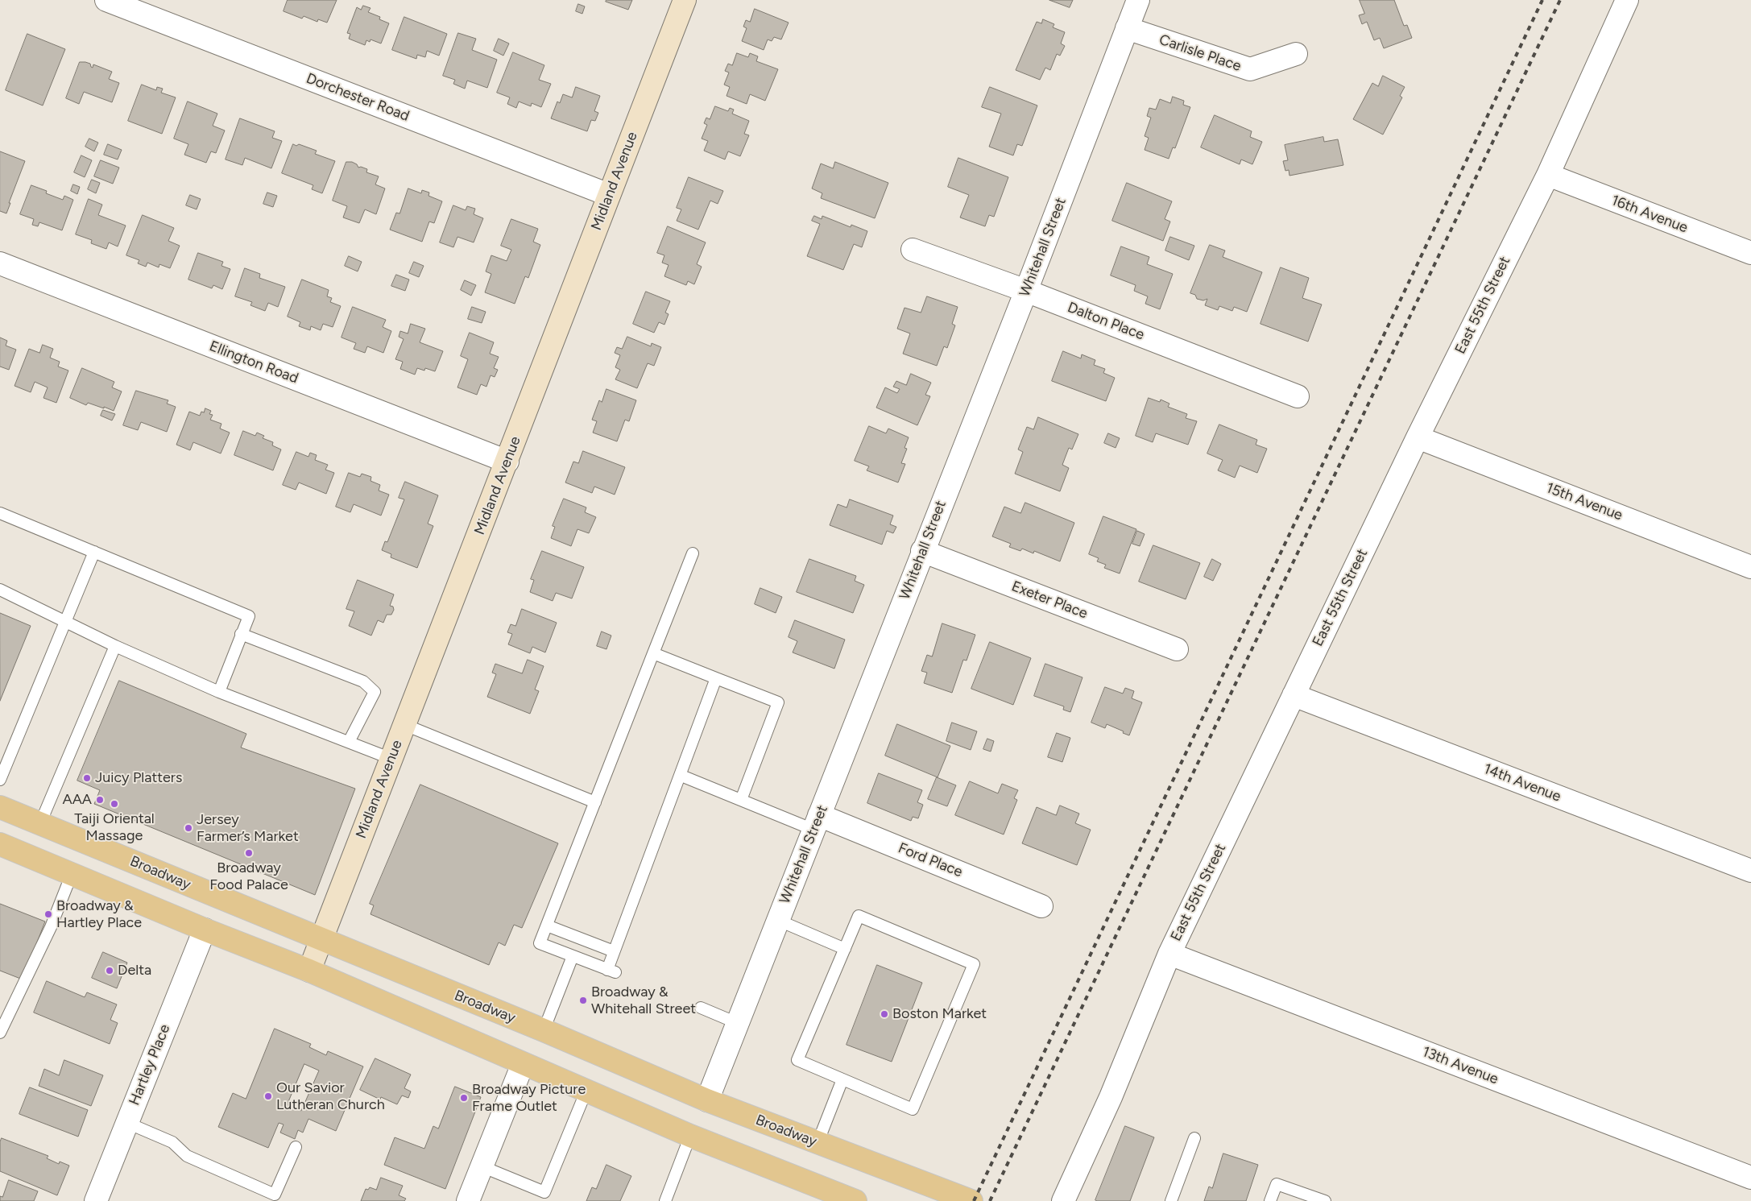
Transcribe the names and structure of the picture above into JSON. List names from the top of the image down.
{
  "streets": {
    "main road": ["Broadway"],
    "street": [
      "Carlisle Place",
      "Dorchester Road",
      "Midland Avenue",
      "16th Avenue",
      "Whitehall Street",
      "East 55th Street",
      "Dalton Place",
      "Ellington Road",
      "15th Avenue",
      "Exeter Place",
      "14th Avenue",
      "Ford Place",
      "Hartley Place",
      "13th Avenue"
    ]
  },
  "crossings": [
    ["Carlisle Place", "Whitehall Street"],
    ["Dorchester Road", "Midland Avenue"],
    ["Midland Avenue", "Ellington Road"],
    ["Midland Avenue", "Broadway"],
    ["16th Avenue", "East 55th Street"],
    ["Whitehall Street", "Dalton Place"],
    ["Whitehall Street", "Exeter Place"],
    ["Whitehall Street", "Ford Place"],
    ["Whitehall Street", "Broadway"],
    ["East 55th Street", "15th Avenue"],
    ["East 55th Street", "14th Avenue"],
    ["East 55th Street", "13th Avenue"]
  ],
  "places": [
    "Juicy Platters",
    "AAA",
    "Taiji Oriental Massage",
    "Jersey Farmer’s Market",
    "Broadway Food Palace",
    "Broadway & Hartley Place",
    "Delta",
    "Broadway & Whitehall Street",
    "Boston Market",
    "Our Savior Lutheran Church",
    "Broadway Picture Frame Outlet"
  ]
}
